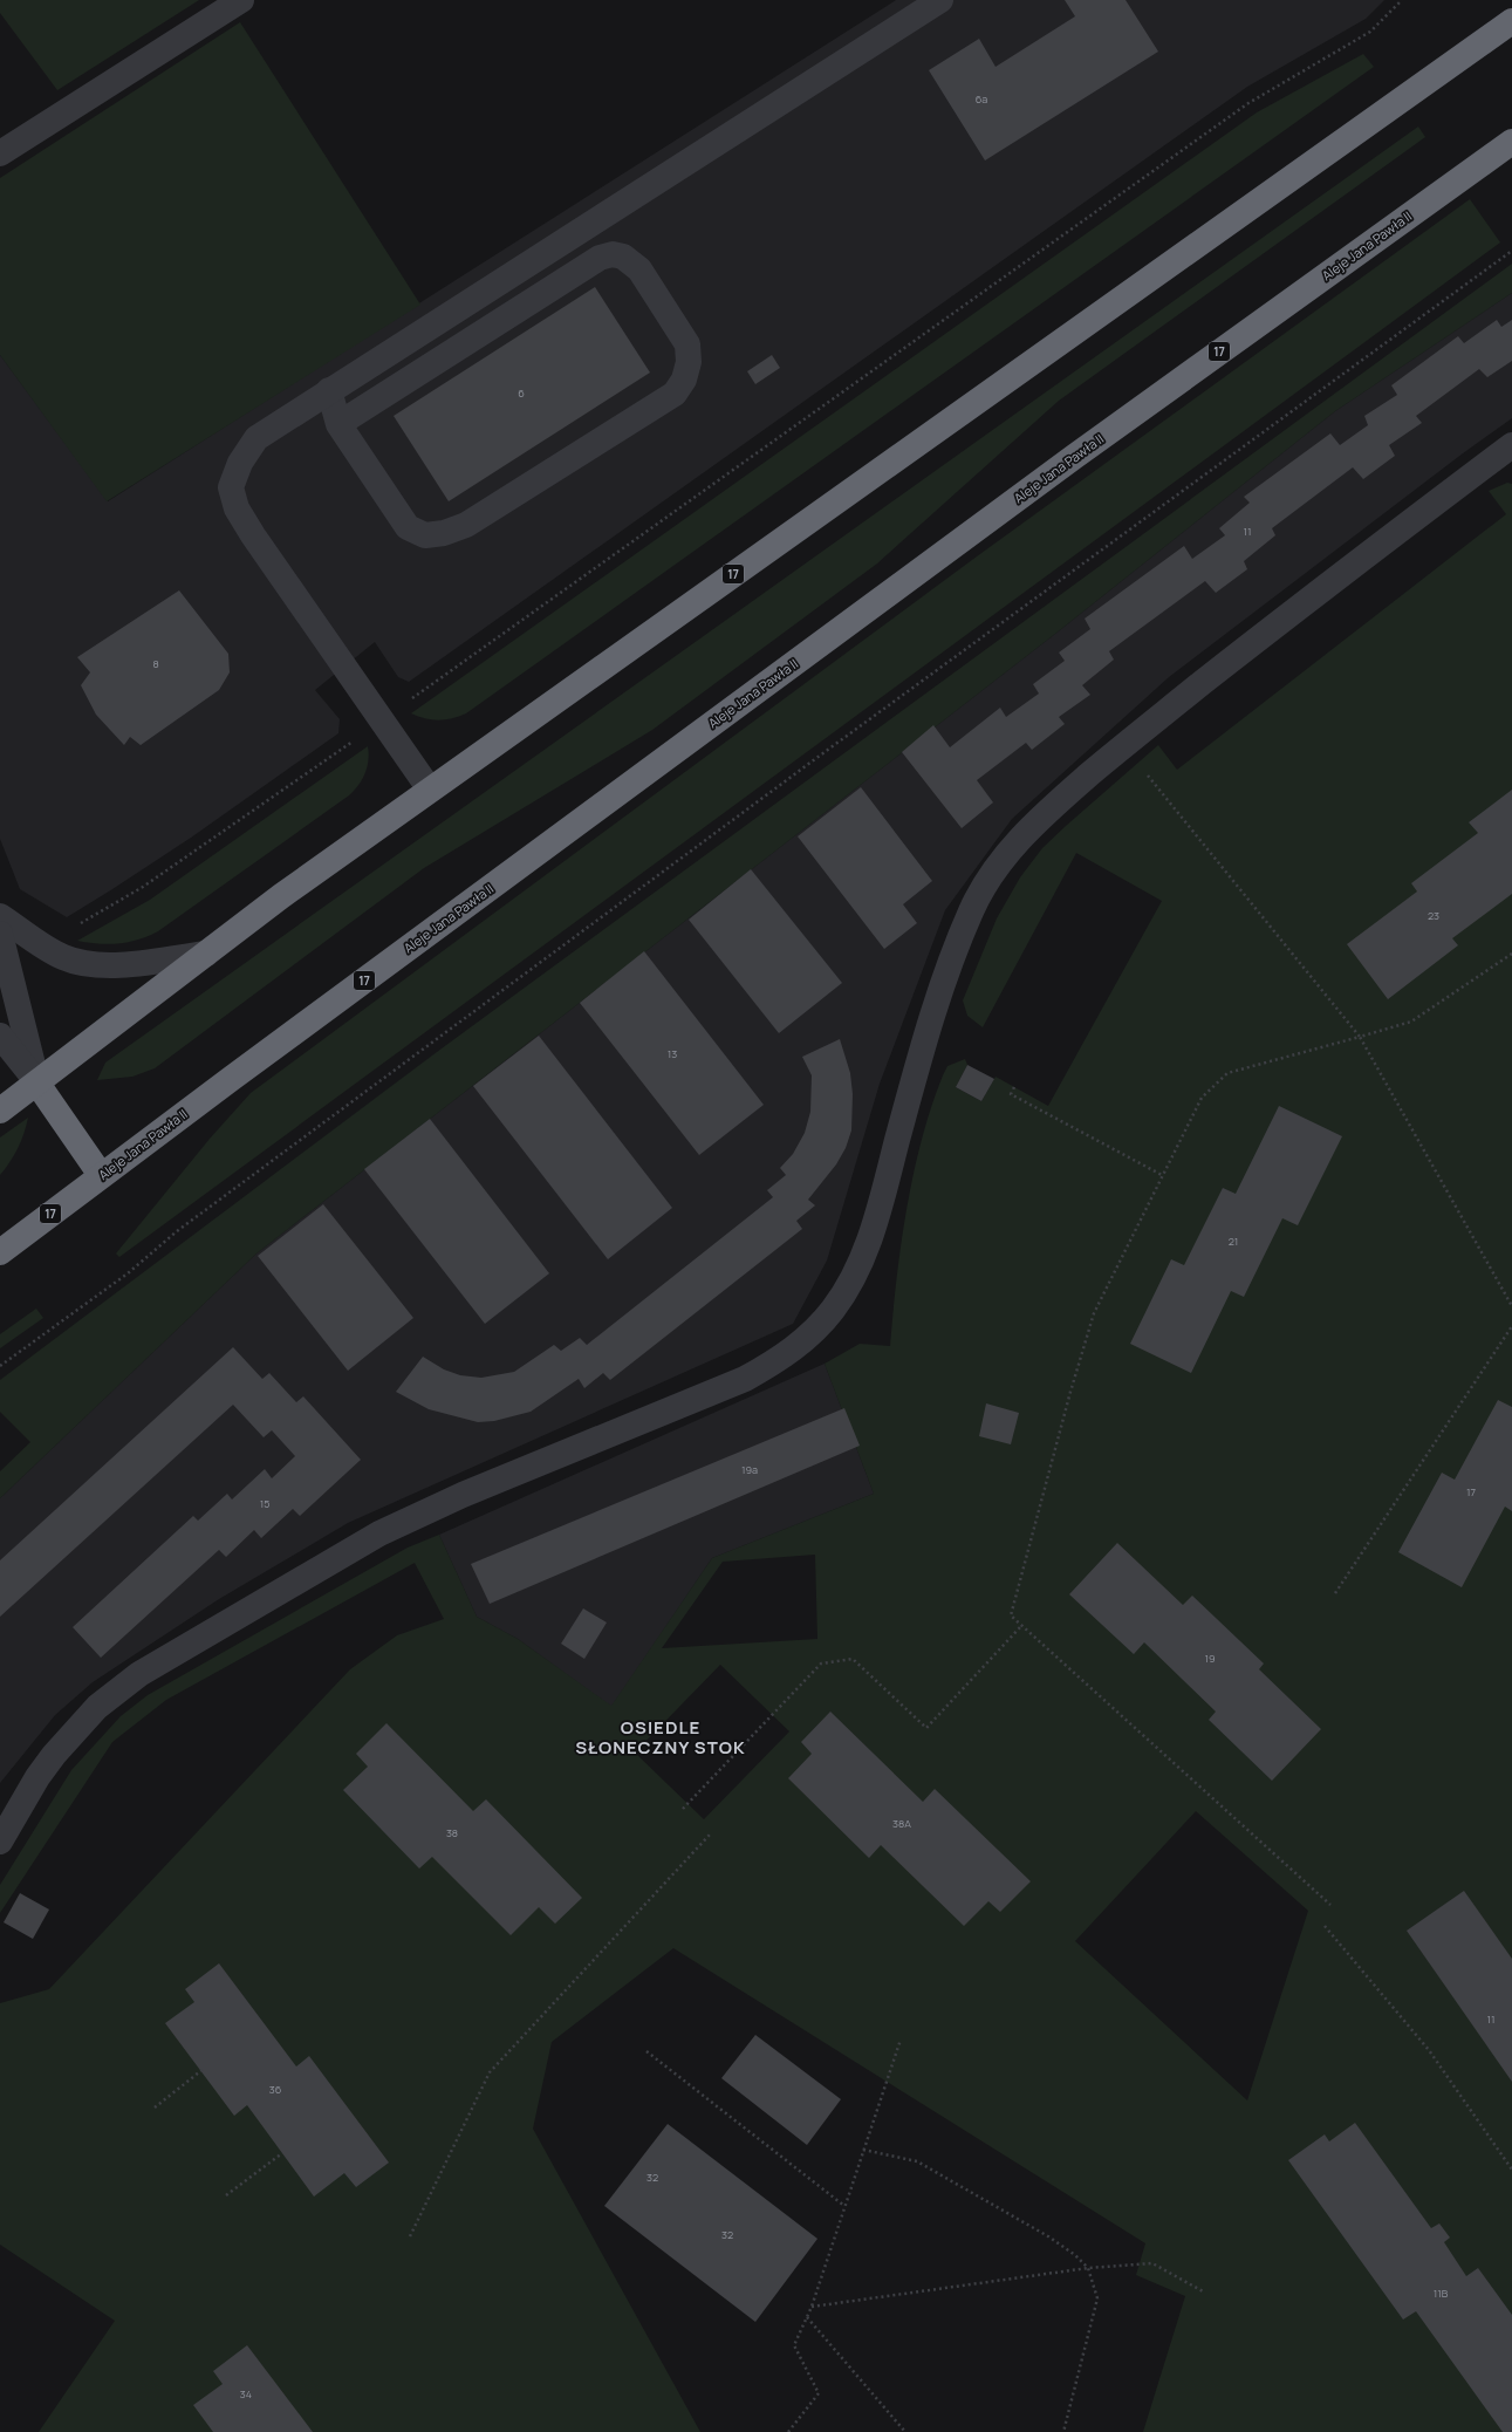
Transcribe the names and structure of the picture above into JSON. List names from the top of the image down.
{
  "streets": {
    "highway": ["Aleje Jana Pawła II", "17"]
  },
  "districts": ["OSIEDLE SŁONECZNY STOK"],
  "house_numbers": [
    "6a",
    "6",
    "11",
    "8",
    "23",
    "13",
    "21",
    "19a",
    "17",
    "15",
    "19",
    "38A",
    "38",
    "11",
    "36",
    "32",
    "32",
    "11B",
    "34"
  ]
}
